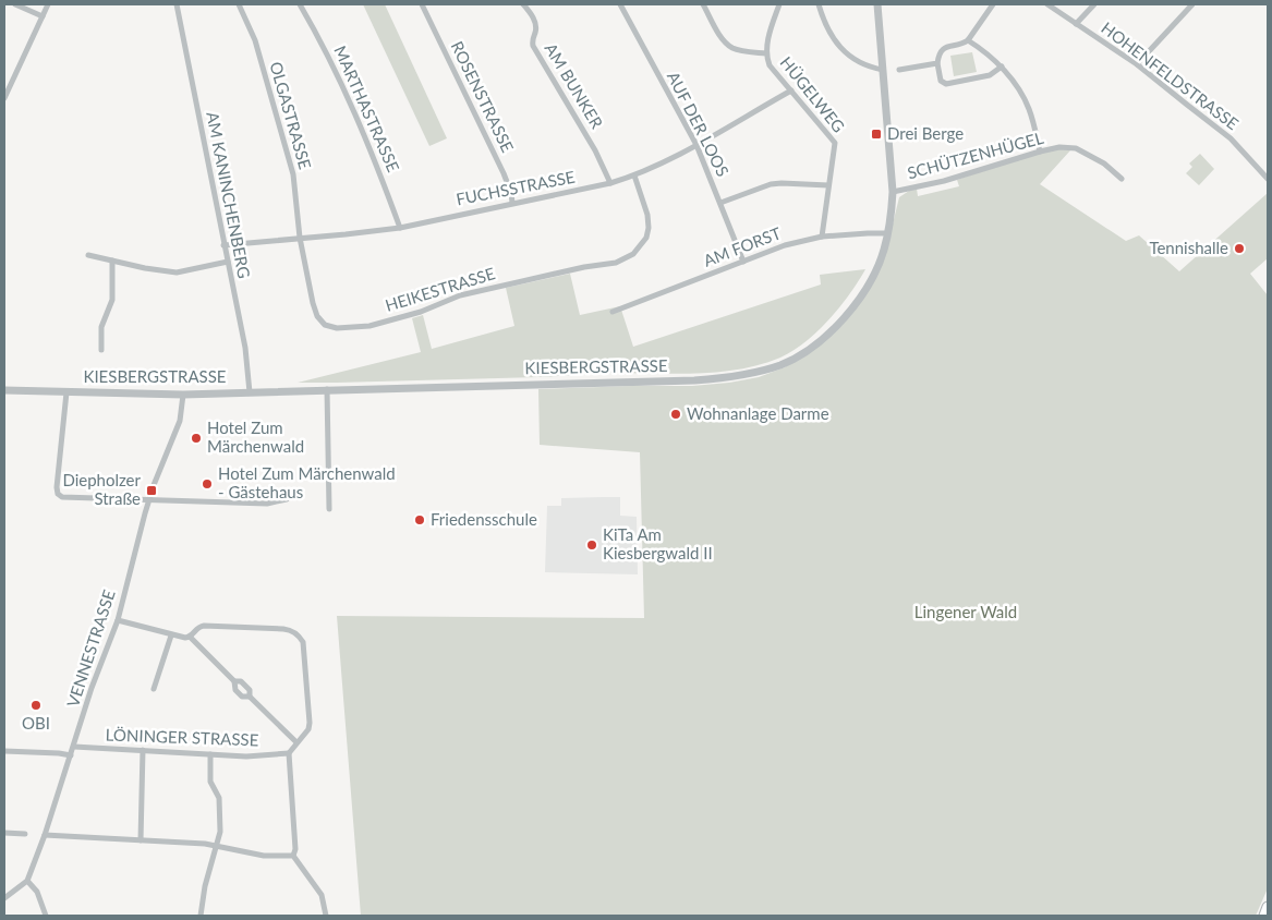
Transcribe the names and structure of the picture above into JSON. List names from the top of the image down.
{
  "streets": {
    "street": [
      "HOHENFELDSTRASSE",
      "AM BUNKER",
      "HÜGELWEG",
      "ROSENSTRASSE",
      "MARTHASTRASSE",
      "OLGASTRASSE",
      "AUF DER LOOS",
      "SCHÜTZENHÜGEL",
      "FUCHSSTRASSE",
      "AM KANINCHENBERG",
      "AM FORST",
      "HEIKESTRASSE",
      "KIESBERGSTRASSE",
      "VENNESTRASSE",
      "LÖNINGER STRASSE"
    ]
  },
  "crossings": [
    ["AM BUNKER", "FUCHSSTRASSE"],
    ["HÜGELWEG", "FUCHSSTRASSE"],
    ["HÜGELWEG", "AM FORST"],
    ["ROSENSTRASSE", "FUCHSSTRASSE"],
    ["MARTHASTRASSE", "FUCHSSTRASSE"],
    ["OLGASTRASSE", "FUCHSSTRASSE"],
    ["OLGASTRASSE", "HEIKESTRASSE"],
    ["AUF DER LOOS", "FUCHSSTRASSE"],
    ["AUF DER LOOS", "AM FORST"],
    ["SCHÜTZENHÜGEL", "KIESBERGSTRASSE"],
    ["FUCHSSTRASSE", "AM KANINCHENBERG"],
    ["FUCHSSTRASSE", "HEIKESTRASSE"],
    ["AM KANINCHENBERG", "KIESBERGSTRASSE"],
    ["AM FORST", "KIESBERGSTRASSE"],
    ["KIESBERGSTRASSE", "VENNESTRASSE"],
    ["VENNESTRASSE", "LÖNINGER STRASSE"]
  ],
  "parks": ["Lingener Wald"],
  "places": {
    "transit": ["Drei Berge", "Diepholzer Straße"],
    "other": [
      "Tennishalle",
      "Wohnanlage Darme",
      "Hotel Zum Märchenwald",
      "Hotel Zum Märchenwald - Gästehaus",
      "Friedensschule",
      "KiTa Am Kiesbergwald II",
      "OBI"
    ]
  }
}
